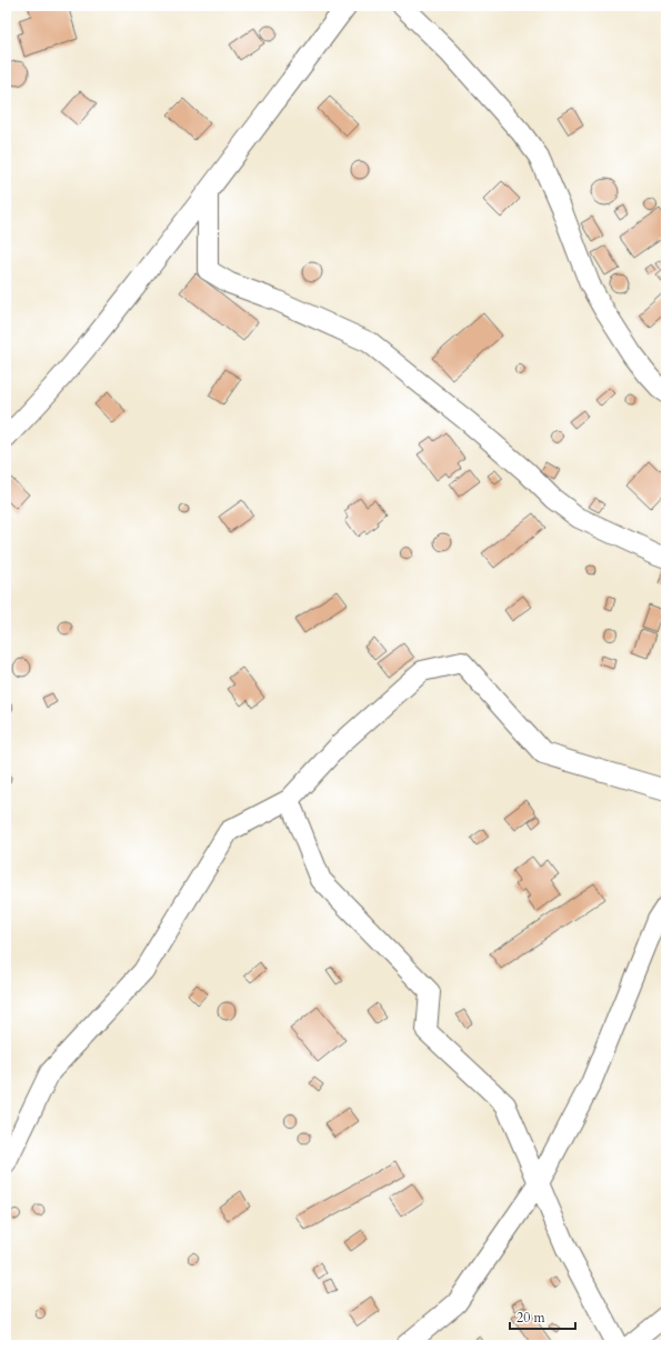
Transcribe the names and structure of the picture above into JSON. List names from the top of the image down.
{
  "scale_bar": "20 m"
}
